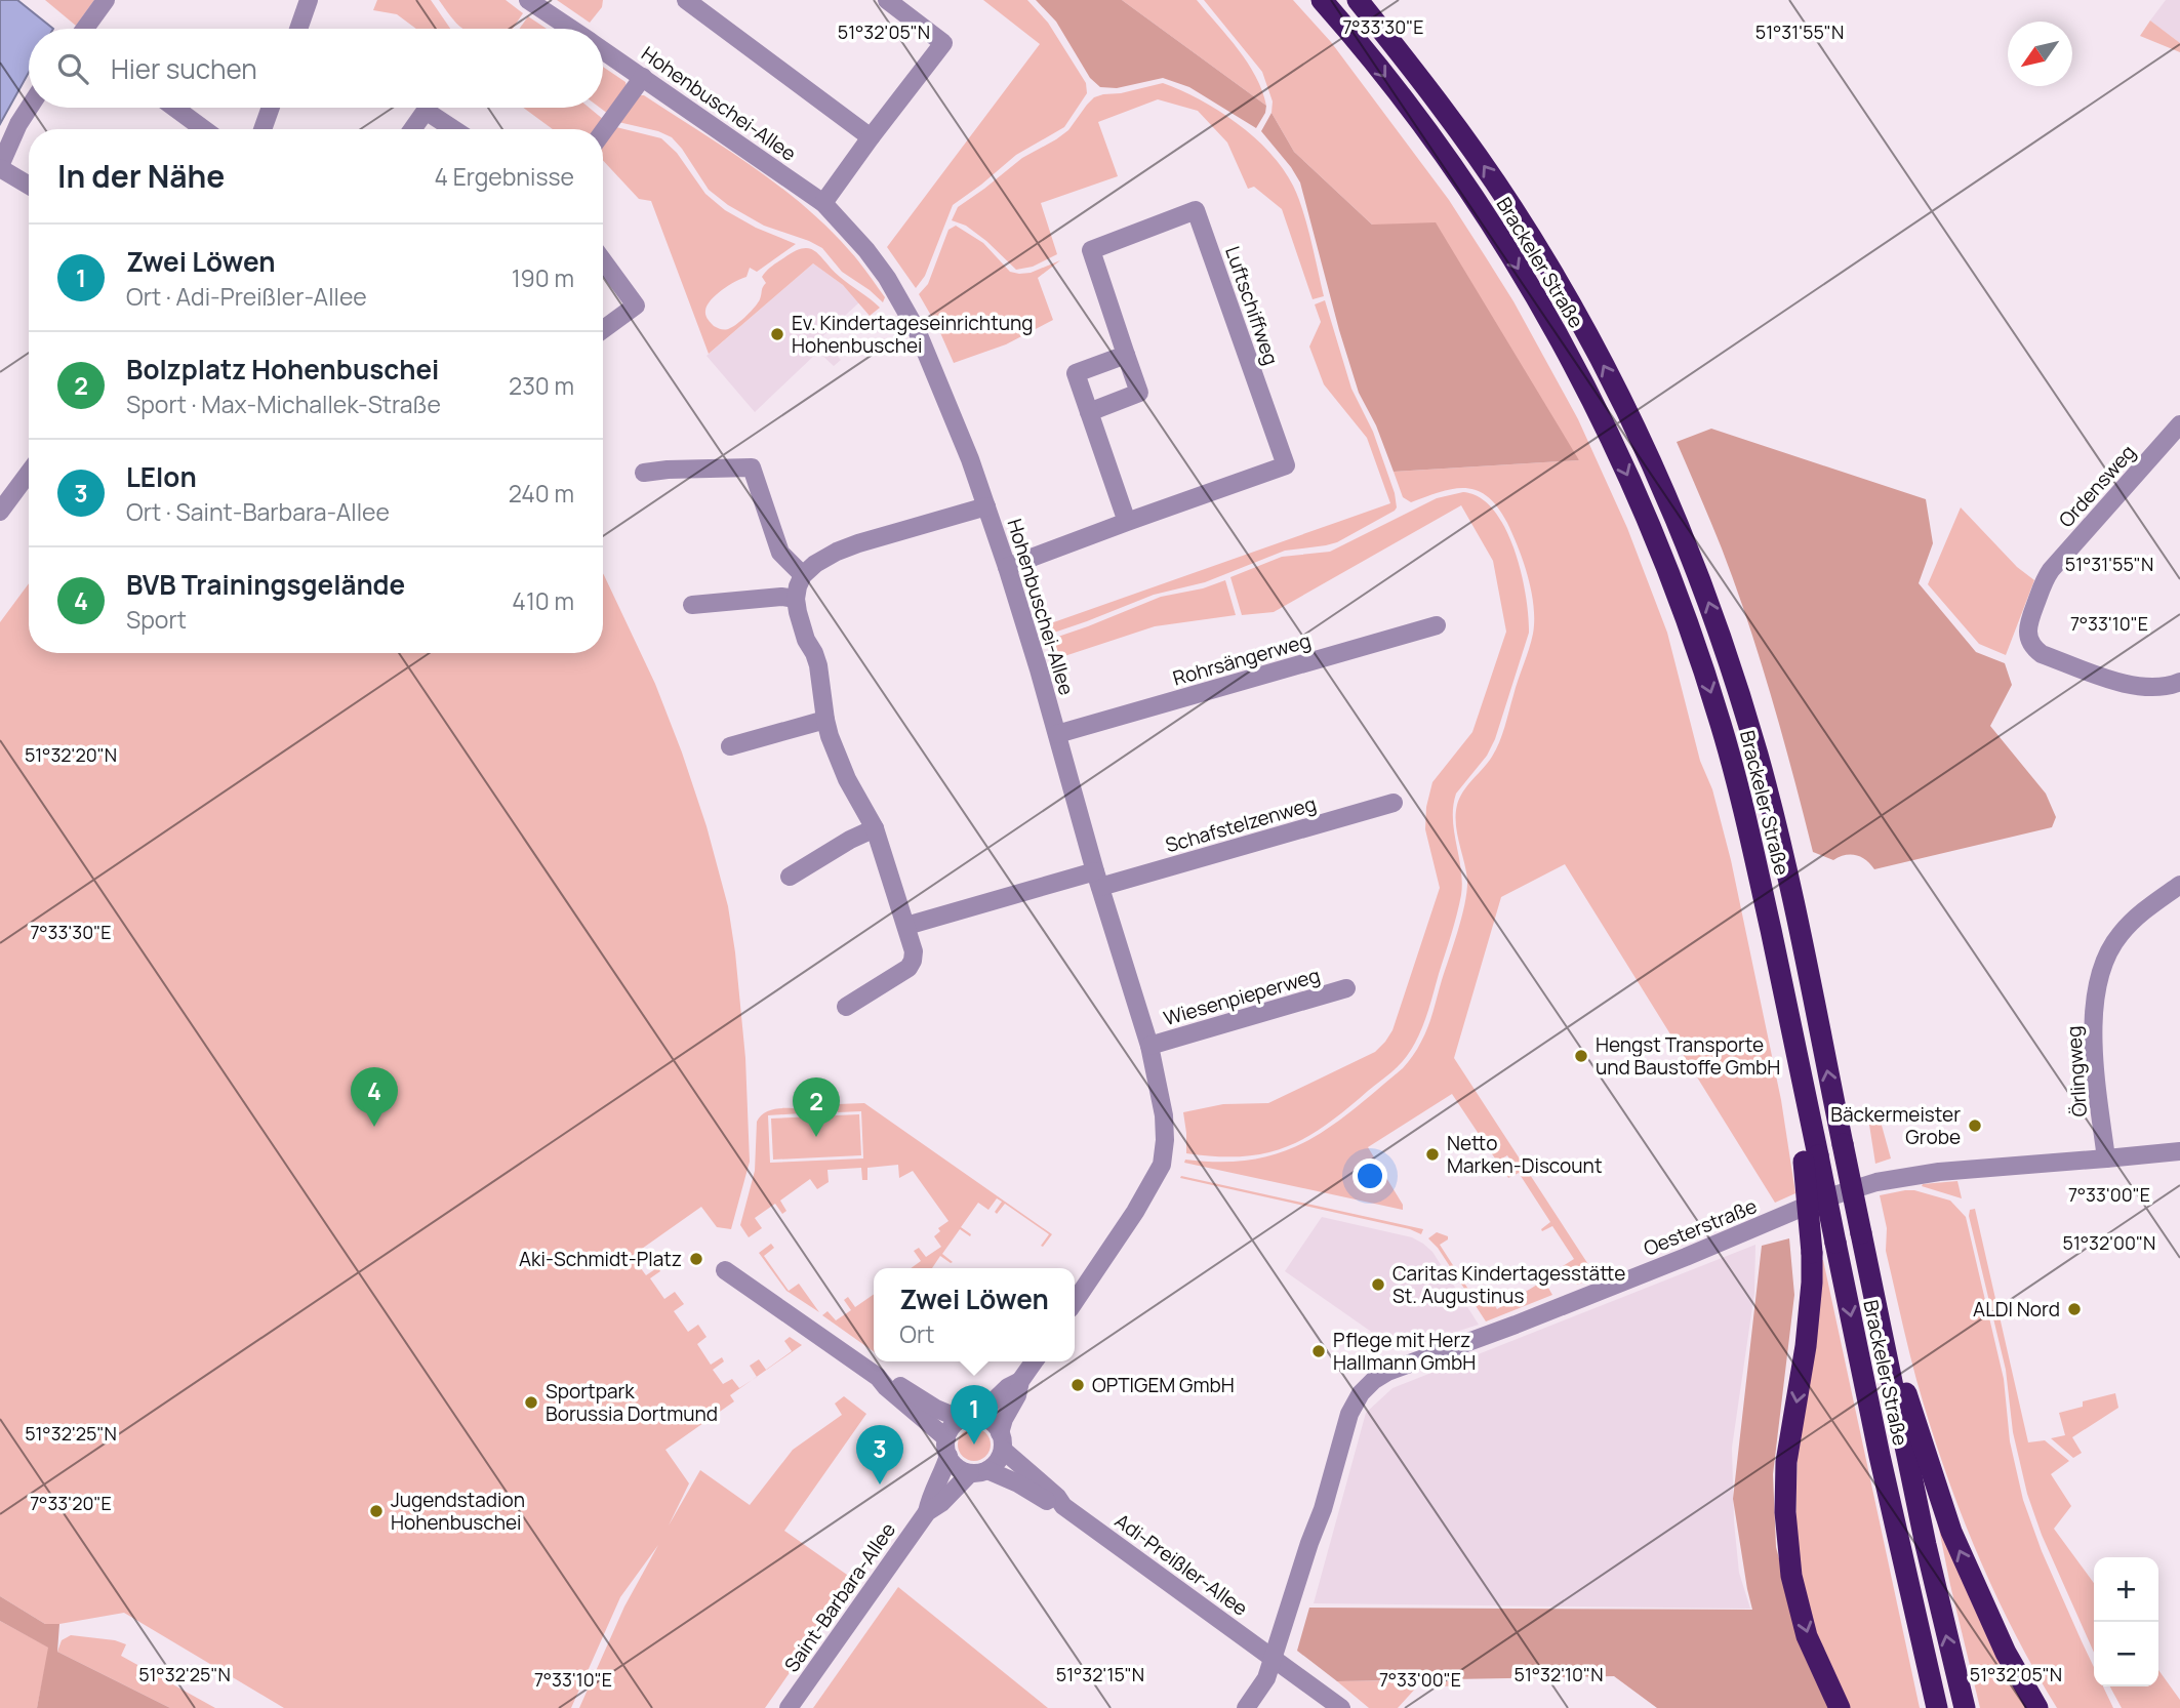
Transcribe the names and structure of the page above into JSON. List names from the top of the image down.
{
  "streets": {
    "highway": ["Brackeler Straße"],
    "street": [
      "Hohenbuschei-Allee",
      "Luftschiffweg",
      "Ordensweg",
      "Rohrsängerweg",
      "Schafstelzenweg",
      "Wiesenpieperweg",
      "Örlingweg",
      "Oesterstraße",
      "Adi-Preißler-Allee",
      "Saint-Barbara-Allee"
    ]
  },
  "crossings": [
    ["Hohenbuschei-Allee", "Luftschiffweg"],
    ["Hohenbuschei-Allee", "Rohrsängerweg"],
    ["Hohenbuschei-Allee", "Schafstelzenweg"],
    ["Hohenbuschei-Allee", "Wiesenpieperweg"],
    ["Örlingweg", "Oesterstraße"],
    ["Oesterstraße", "Adi-Preißler-Allee"],
    ["Adi-Preißler-Allee", "Saint-Barbara-Allee"]
  ],
  "places": [
    "Ev. Kindertageseinrichtung Hohenbuschei",
    "Hengst Transporte und Baustoffe GmbH",
    "Bäckermeister Grobe",
    "Netto Marken-Discount",
    "Aki-Schmidt-Platz",
    "Caritas Kindertagesstätte St. Augustinus",
    "ALDI Nord",
    "Pflege mit Herz Hallmann GmbH",
    "OPTIGEM GmbH",
    "Sportpark Borussia Dortmund",
    "Jugendstadion Hohenbuschei"
  ],
  "north": "bottom left",
  "page": {
    "search": "Hier suchen",
    "heading": ["In der Nähe", "4 Ergebnisse"],
    "list": [
      {
        "mark": "1",
        "name": "Zwei Löwen",
        "note": "Ort · Adi-Preißler-Allee",
        "value": "190 m"
      },
      {
        "mark": "2",
        "name": "Bolzplatz Hohenbuschei",
        "note": "Sport · Max-Michallek-Straße",
        "value": "230 m"
      },
      {
        "mark": "3",
        "name": "LEIon",
        "note": "Ort · Saint-Barbara-Allee",
        "value": "240 m"
      },
      {
        "mark": "4",
        "name": "BVB Trainingsgelände",
        "note": "Sport",
        "value": "410 m"
      }
    ],
    "pins": [
      "4",
      "2",
      "1",
      "3"
    ],
    "popup": ["Zwei Löwen", "Ort"],
    "map_buttons": ["+", "−"]
  },
  "coordinates": [
    "7°33'30\"E",
    "51°32'05\"N",
    "51°31'55\"N",
    "7°33'10\"E",
    "51°32'20\"N",
    "7°33'00\"E",
    "51°32'00\"N",
    "51°32'25\"N",
    "7°33'20\"E",
    "51°32'15\"N",
    "51°32'10\"N"
  ]
}
